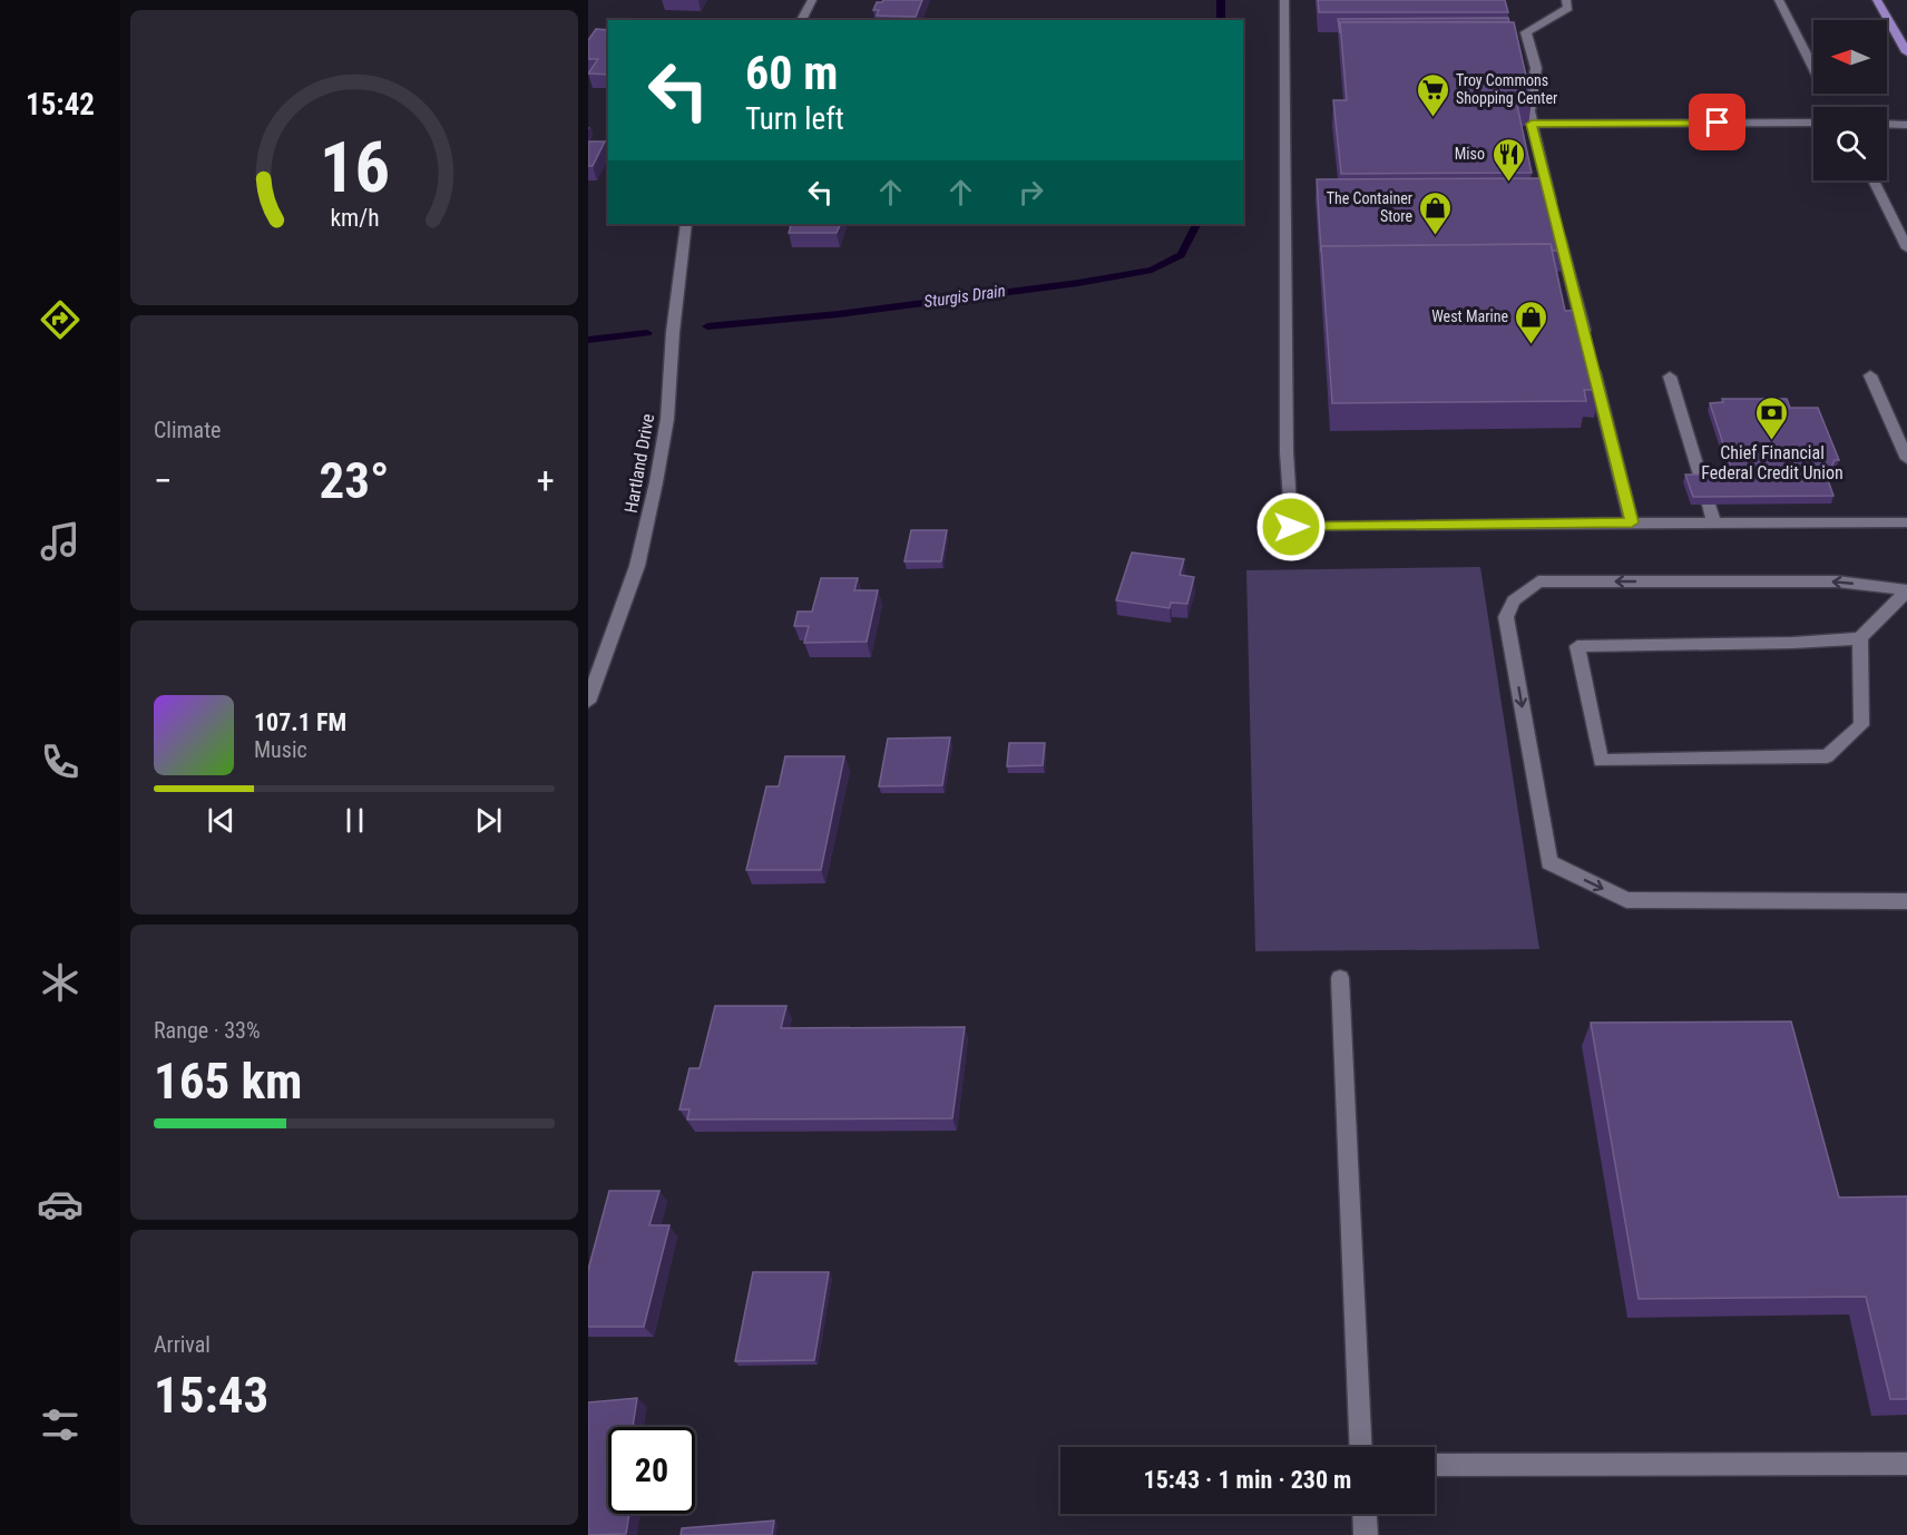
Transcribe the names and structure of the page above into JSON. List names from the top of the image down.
{
  "streets": {
    "street": ["Hartland Drive"]
  },
  "water": ["Sturgis Drain"],
  "places": {
    "supermarket": ["Troy Commons Shopping Center"],
    "restaurant": ["Miso"],
    "shop": ["The Container Store", "West Marine"],
    "bank": ["Chief Financial Federal Credit Union"]
  },
  "north": "left",
  "page": {
    "tabs": "15:42",
    "turn": ["60 m", "Turn left"],
    "tile": [
      "Climate",
      ["Range · 33%", "165 km"],
      ["Arrival", "15:43"]
    ],
    "heat": ["−", "23°", "+"],
    "song": ["107.1 FM", "Music"],
    "limit": "20",
    "trip": "15:43 · 1 min · 230 m",
    "gauge": ["16", "km/h"]
  }
}
